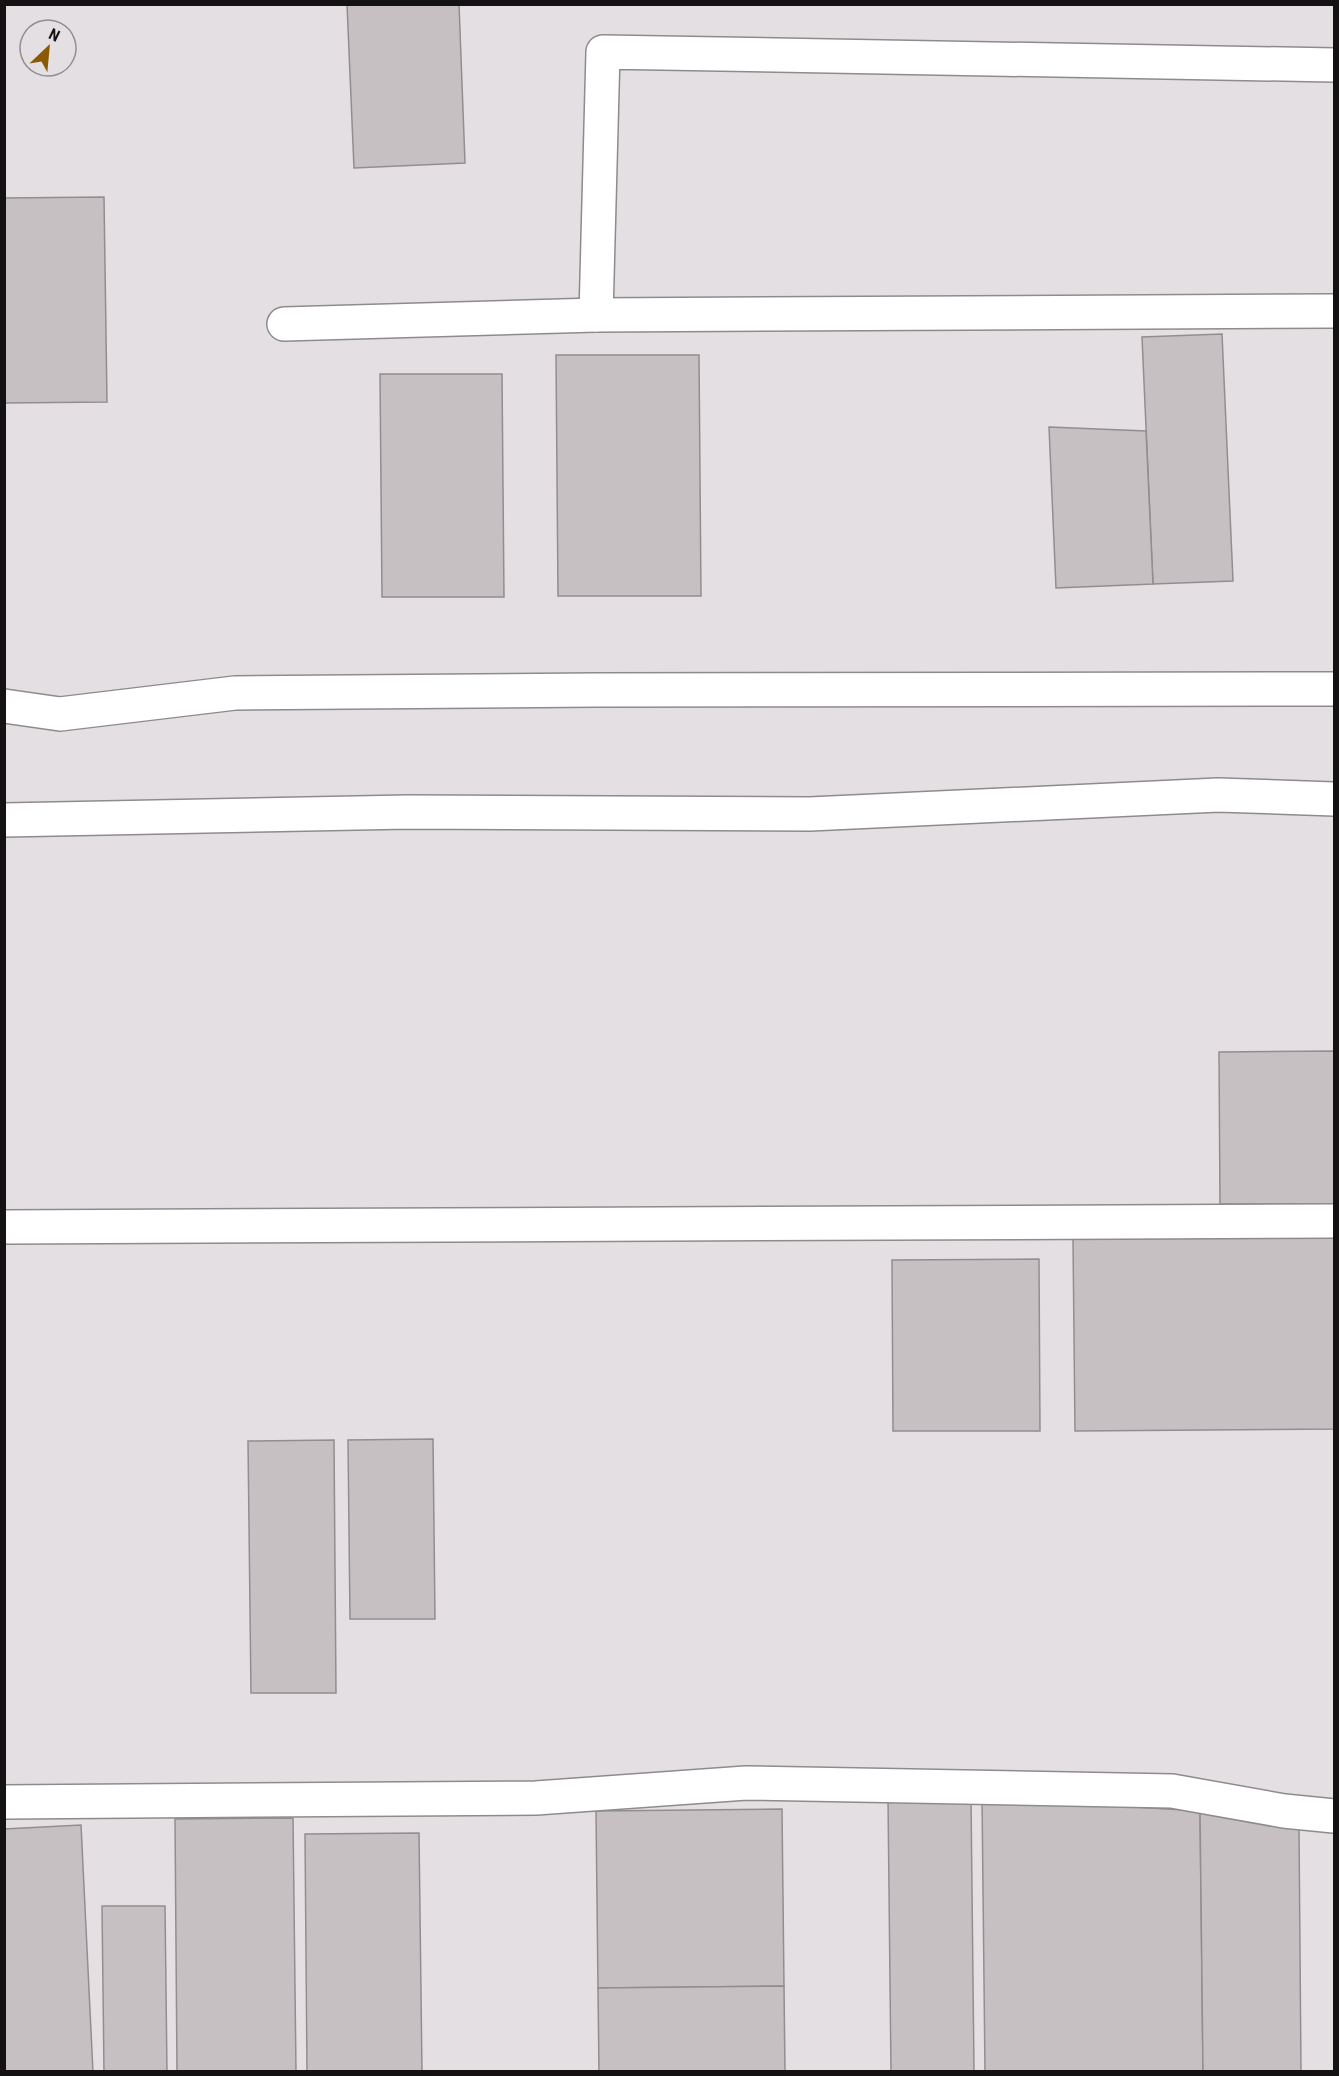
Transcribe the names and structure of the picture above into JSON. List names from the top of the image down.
{
  "north": "top right"
}
